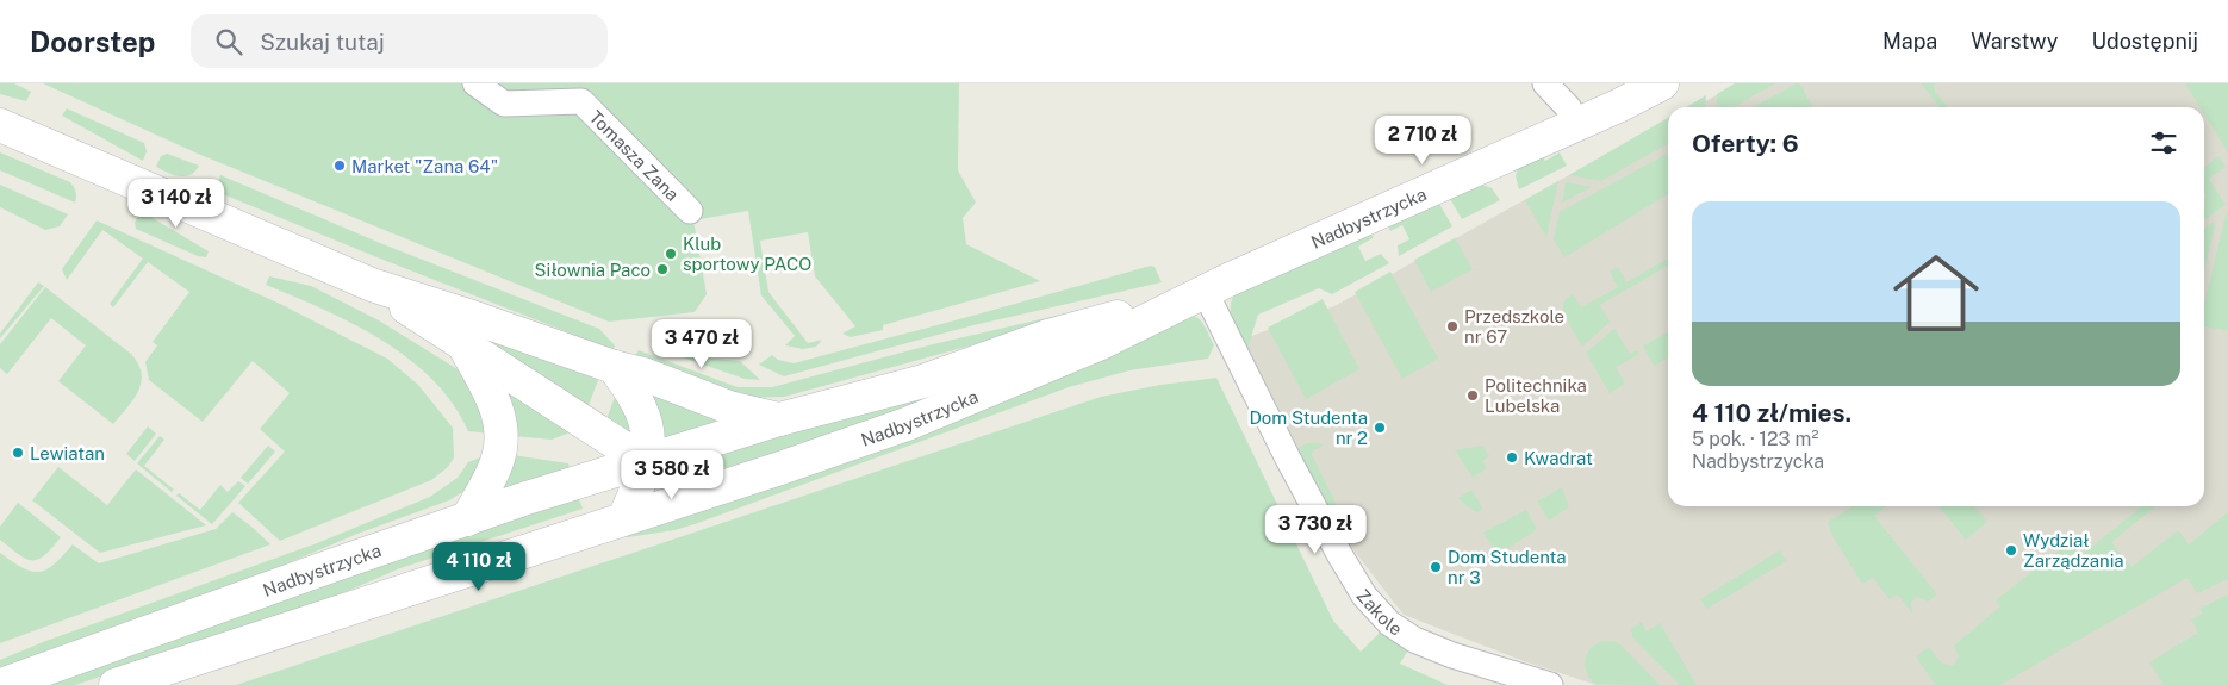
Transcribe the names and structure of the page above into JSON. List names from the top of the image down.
{
  "streets": {
    "street": ["Tomasza Zana", "Nadbystrzycka", "Zakole"]
  },
  "crossings": [
    ["Nadbystrzycka", "Zakole"]
  ],
  "places": [
    "Market \"Zana 64\"",
    "Klub sportowy PACO",
    "Siłownia Paco",
    "Przedszkole nr 67",
    "Politechnika Lubelska",
    "Dom Studenta nr 2",
    "Lewiatan",
    "Kwadrat",
    "Wydział Zarządzania",
    "Dom Studenta nr 3"
  ],
  "page": {
    "header": "Doorstep",
    "search": "Szukaj tutaj",
    "nav": ["Mapa", "Warstwy", "Udostępnij"],
    "heading": "Oferty: 6",
    "price": [
      "2 710 zł",
      "3 140 zł",
      "3 470 zł",
      "3 580 zł",
      "3 730 zł",
      "4 110 zł"
    ],
    "list": [
      {
        "name": "4 110 zł/mies.",
        "note": "5 pok. · 123 m² · Nadbystrzycka"
      }
    ]
  }
}
